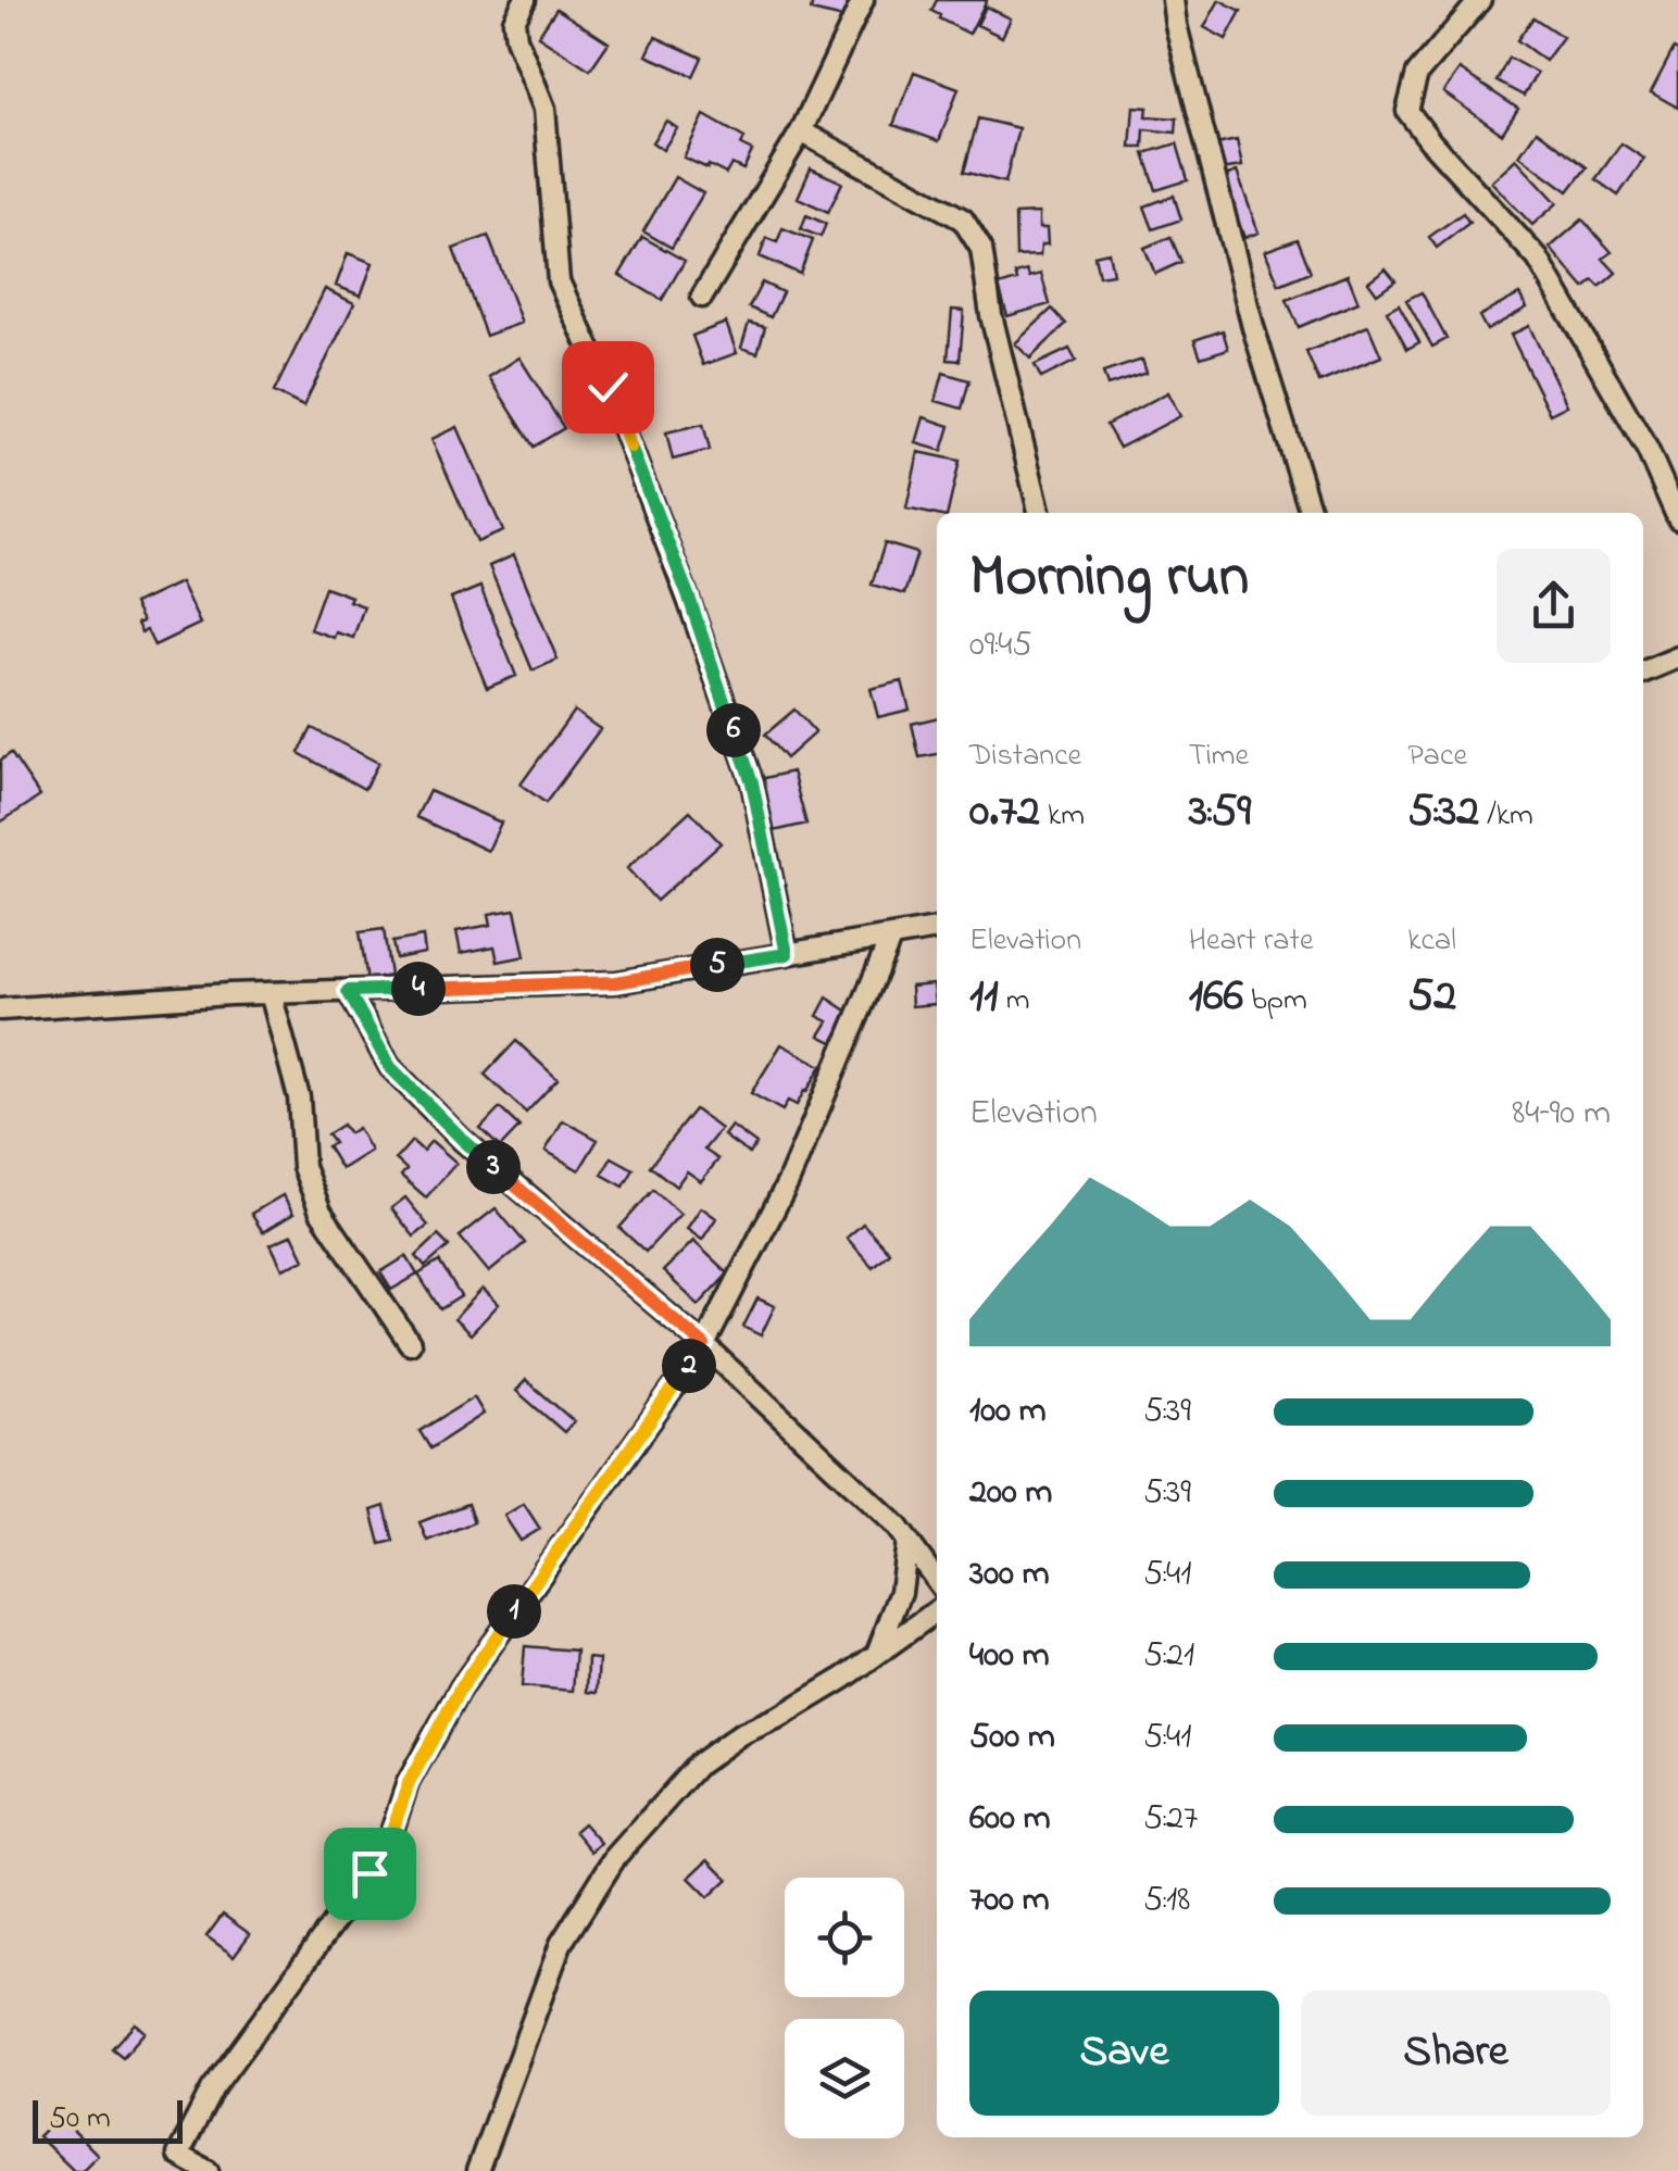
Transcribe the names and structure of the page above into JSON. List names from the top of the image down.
{
  "scale_bar": "50 m",
  "page": {
    "heading": ["Morning run", "09:45"],
    "stats": [
      ["Distance", "0.72 km"],
      ["Time", "3:59"],
      ["Pace", "5:32 /km"],
      ["Elevation", "11 m"],
      ["Heart rate", "166 bpm"],
      ["kcal", "52"]
    ],
    "pins": [
      "6",
      "5",
      "4",
      "3",
      "2",
      "1"
    ],
    "chart": ["Elevation", "84–90 m"],
    "list": [
      {
        "name": "100 m",
        "note": "5:39"
      },
      {
        "name": "200 m",
        "note": "5:39"
      },
      {
        "name": "300 m",
        "note": "5:41"
      },
      {
        "name": "400 m",
        "note": "5:21"
      },
      {
        "name": "500 m",
        "note": "5:41"
      },
      {
        "name": "600 m",
        "note": "5:27"
      },
      {
        "name": "700 m",
        "note": "5:18"
      }
    ],
    "buttons": ["Save", "Share"],
    "scale": "50 m"
  }
}
